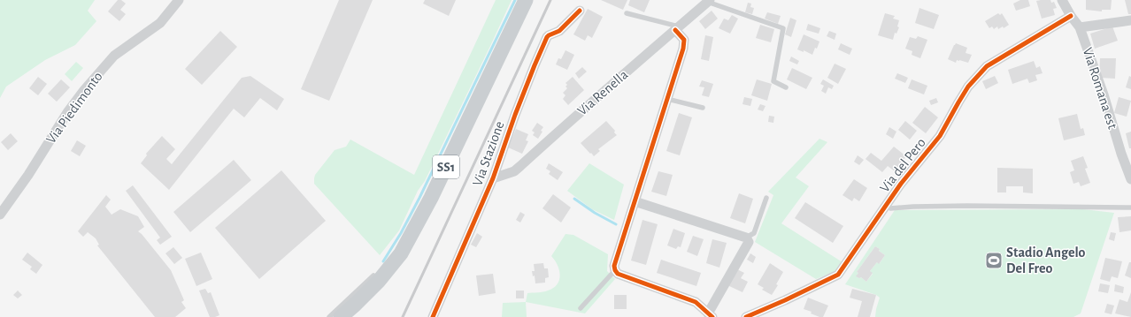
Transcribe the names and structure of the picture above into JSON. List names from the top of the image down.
{
  "streets": {
    "main road": ["SS1"],
    "street": [
      "Via Romana est",
      "Via Renella",
      "Via Piedimonto",
      "Via Stazione",
      "Via del Pero"
    ]
  },
  "crossings": [
    ["Via Romana est", "Via del Pero"],
    ["Via Renella", "Via Stazione"]
  ],
  "places": {
    "sports": ["Stadio Angelo Del Freo"]
  }
}
